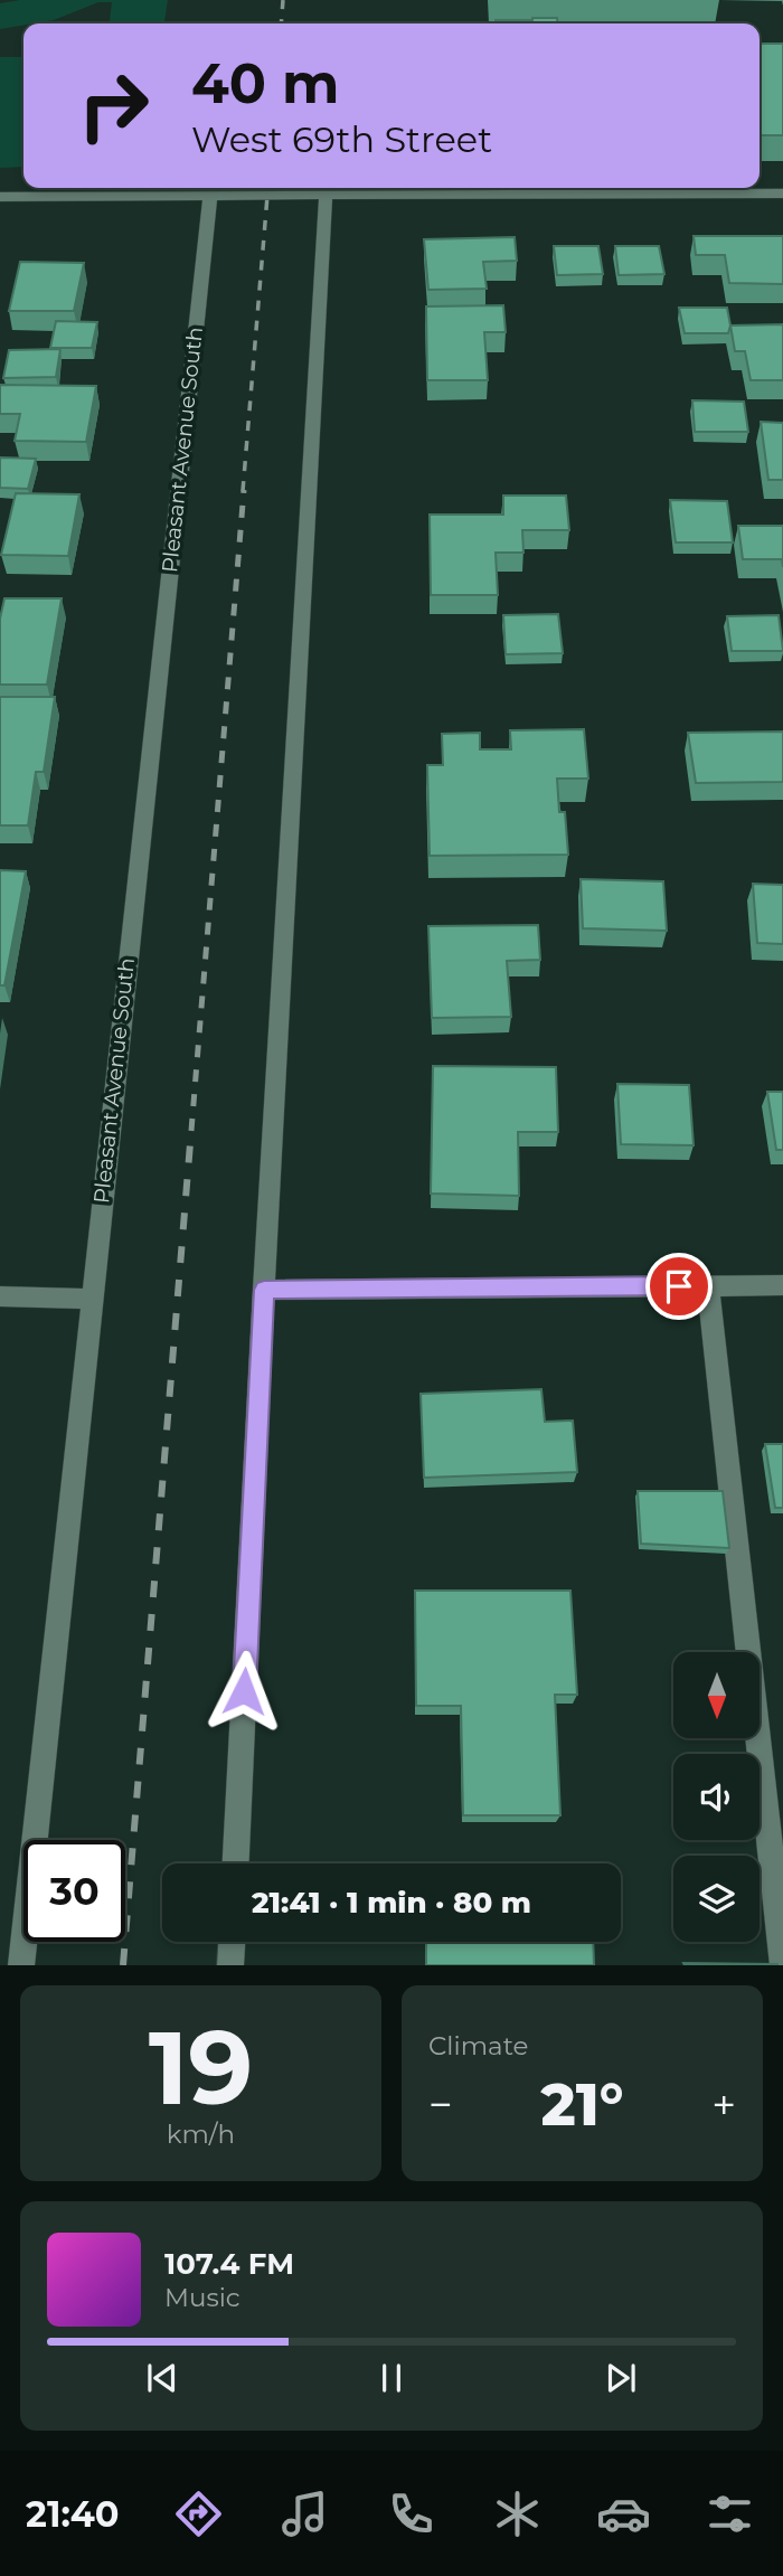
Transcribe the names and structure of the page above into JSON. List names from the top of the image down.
{
  "streets": {
    "street": ["Pleasant Avenue South"]
  },
  "north": "bottom",
  "page": {
    "turn": ["40 m", "West 69th Street"],
    "limit": "30",
    "trip": "21:41 · 1 min · 80 m",
    "tile": [
      ["19", "km/h"],
      "Climate"
    ],
    "heat": ["−", "21°", "+"],
    "song": ["107.4 FM", "Music"],
    "tabs": "21:40"
  }
}
